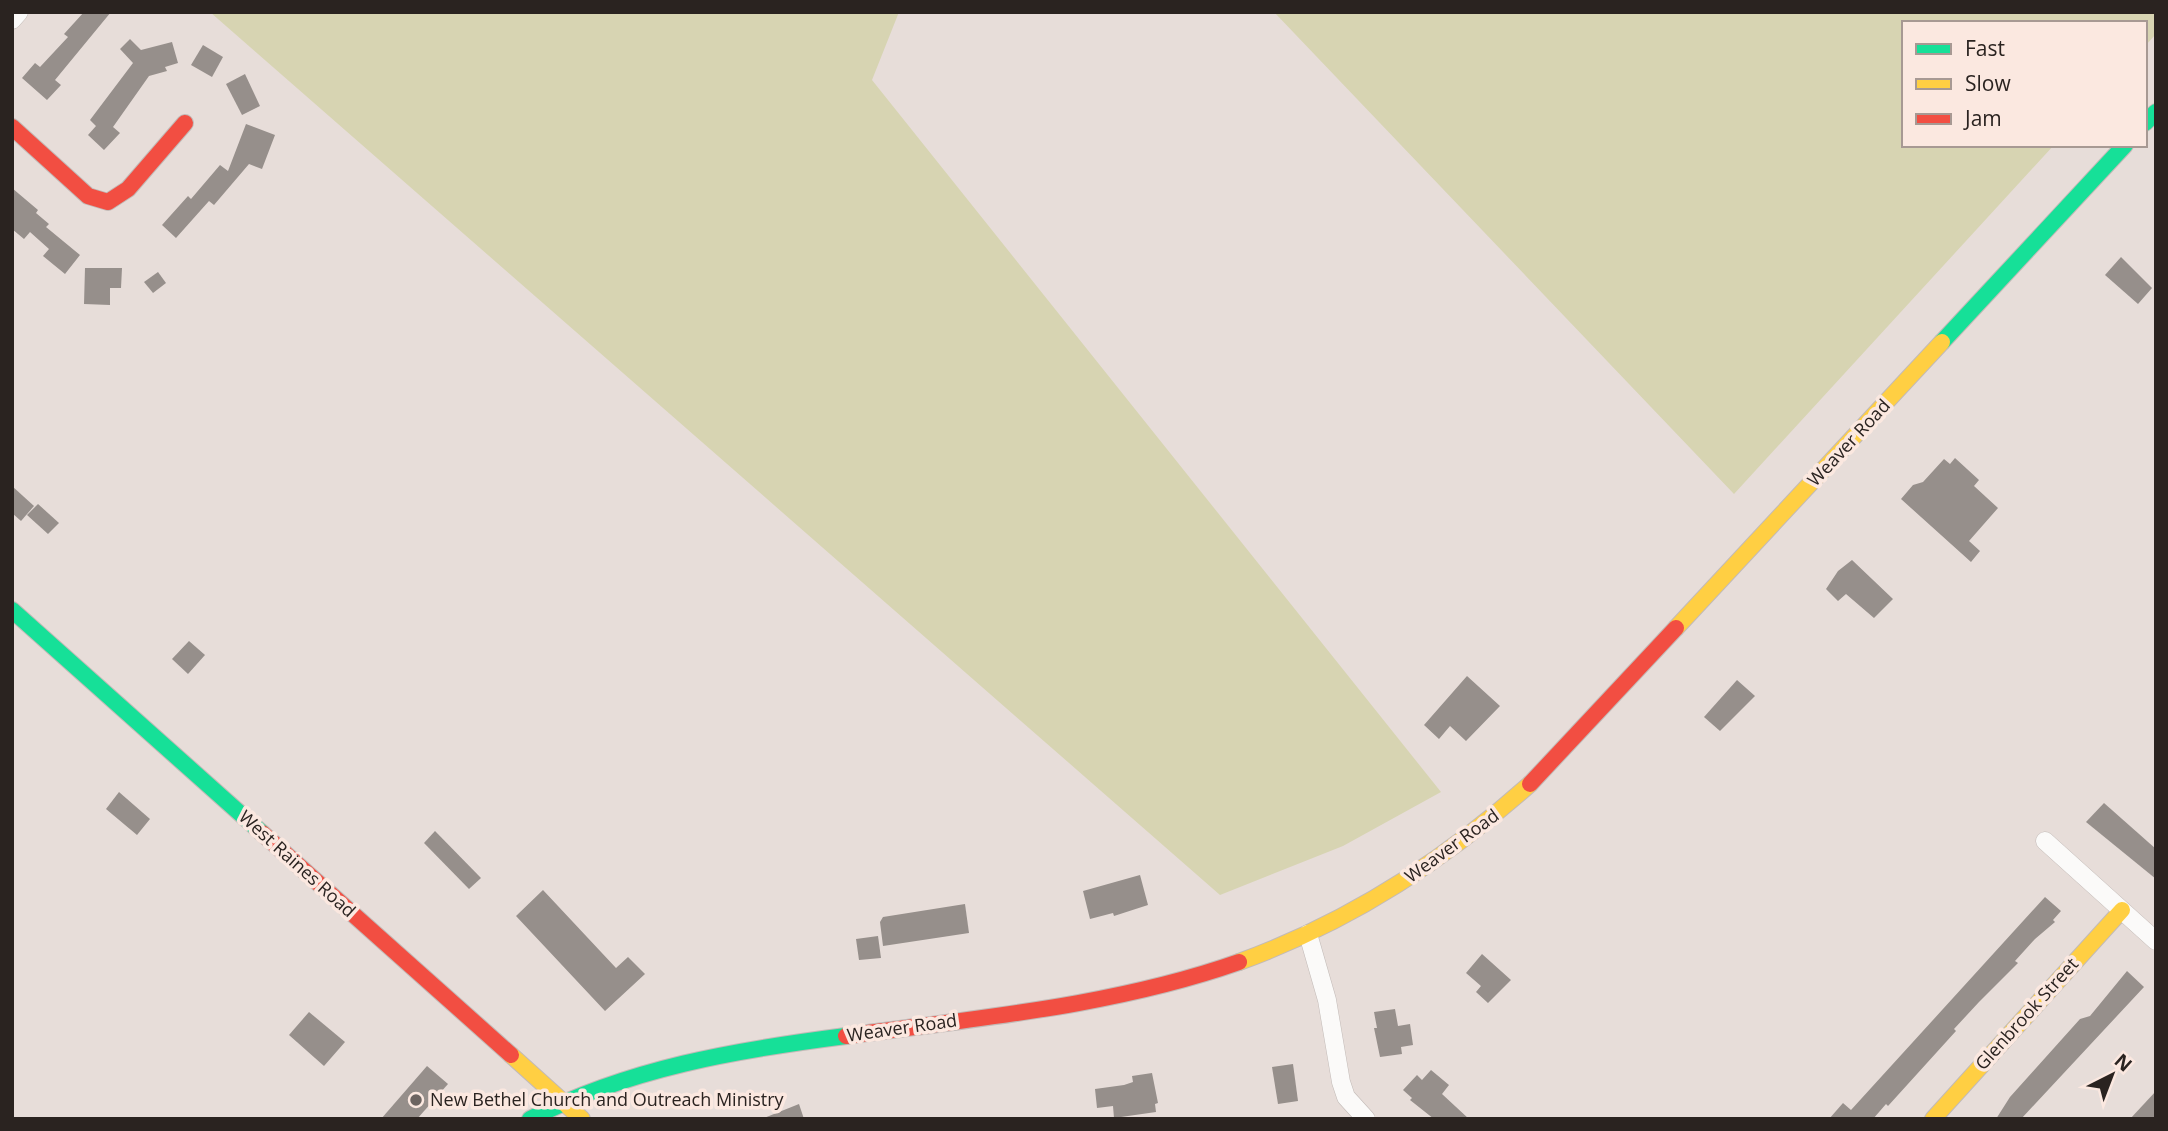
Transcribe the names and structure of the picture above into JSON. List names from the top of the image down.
{
  "streets": {
    "main road": ["Weaver Road", "West Raines Road", "Glenbrook Street"]
  },
  "crossings": [
    ["Weaver Road", "West Raines Road"]
  ],
  "places": ["New Bethel Church and Outreach Ministry"],
  "legend": ["Fast", "Slow", "Jam"],
  "north": "top right"
}
